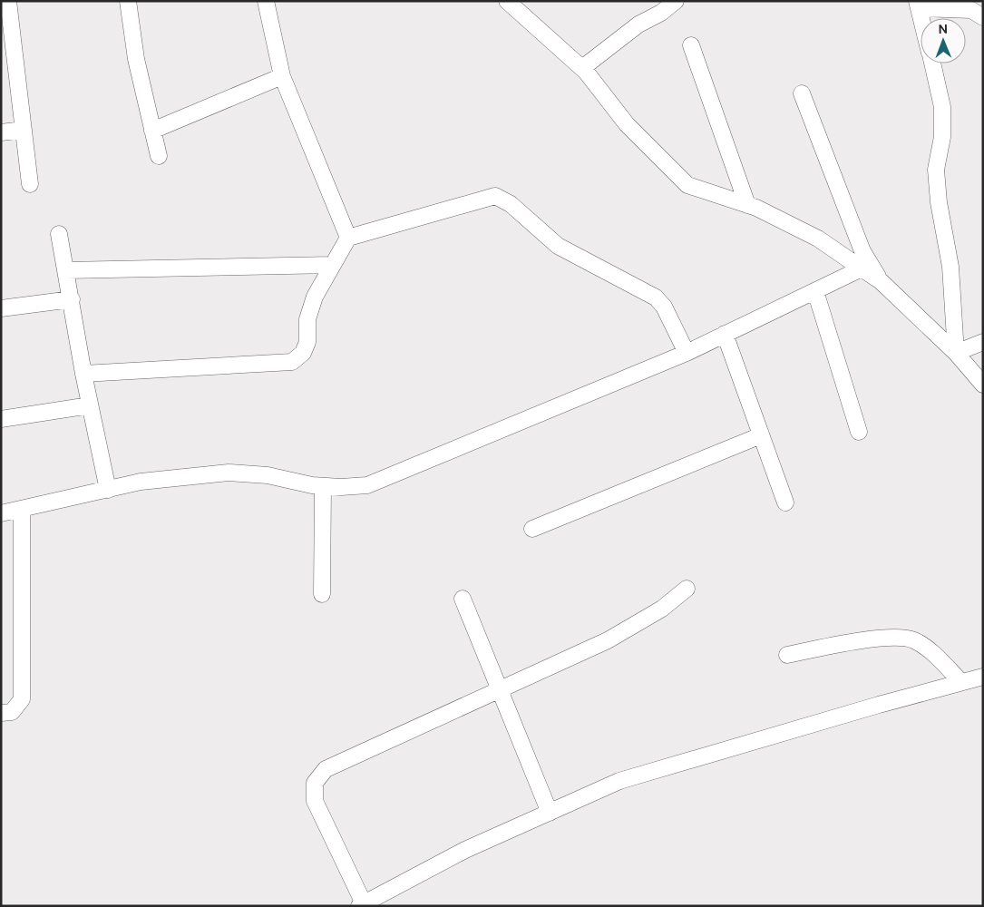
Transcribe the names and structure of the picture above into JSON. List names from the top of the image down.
{
  "north": "top"
}
